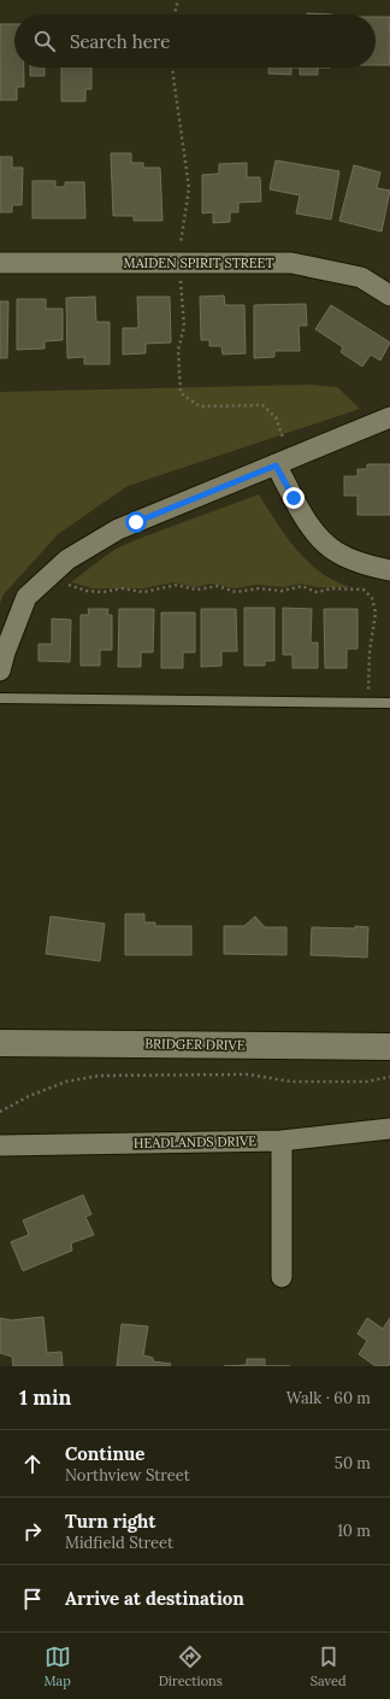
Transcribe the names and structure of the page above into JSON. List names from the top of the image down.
{
  "streets": {
    "main road": ["BRIDGER DRIVE"],
    "street": ["MAIDEN SPIRIT STREET", "HEADLANDS DRIVE"]
  },
  "page": {
    "search": "Search here",
    "heading": ["1 min", "Walk · 60 m"],
    "list": [
      ["Continue", "Northview Street", "50 m"],
      ["Turn right", "Midfield Street", "10 m"],
      "Arrive at destination"
    ],
    "nav": ["Map", "Directions", "Saved"]
  }
}
